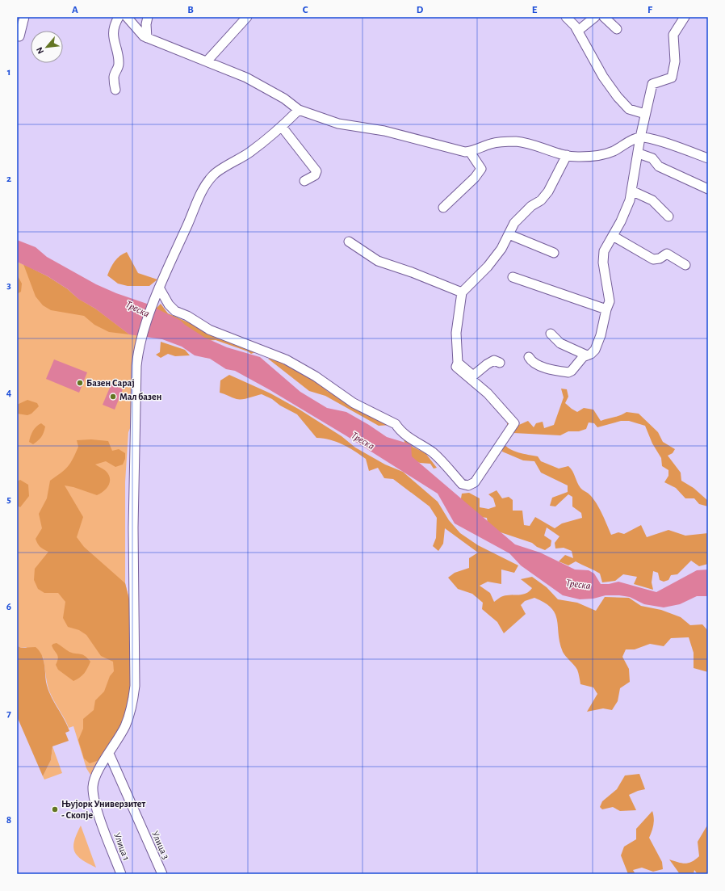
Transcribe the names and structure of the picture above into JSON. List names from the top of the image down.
{
  "streets": {
    "street": ["Улица 3", "Улица 1"]
  },
  "crossings": [
    ["Улица 3", "Улица 1"]
  ],
  "water": ["Треска"],
  "places": ["Базен Сарај", "Мал базен", "Њујорк Универзитет - Скопје"],
  "north": "bottom left",
  "grid": {
    "columns": [
      "A",
      "B",
      "C",
      "D",
      "E",
      "F"
    ],
    "rows": [
      "1",
      "2",
      "3",
      "4",
      "5",
      "6",
      "7",
      "8"
    ]
  }
}
